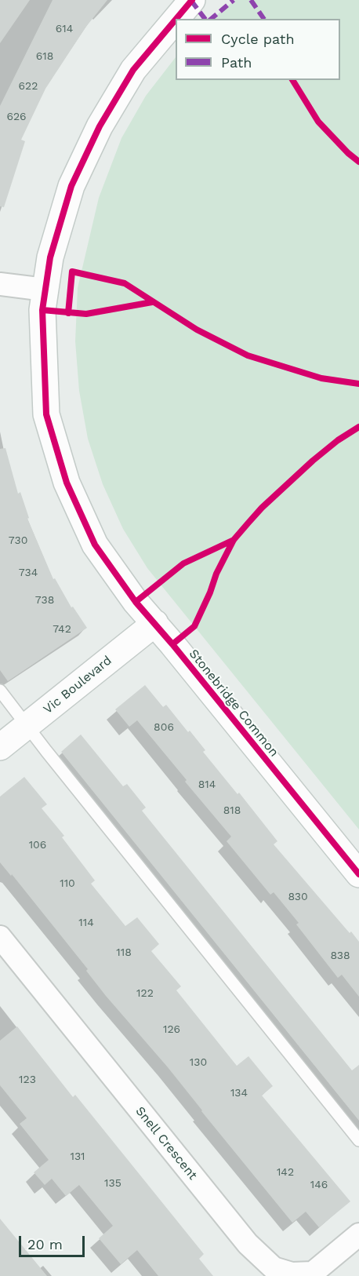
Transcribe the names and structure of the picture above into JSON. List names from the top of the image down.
{
  "streets": {
    "street": ["Vic Boulevard", "Stonebridge Common", "Snell Crescent"]
  },
  "crossings": [
    ["Vic Boulevard", "Stonebridge Common"]
  ],
  "house_numbers": [
    "614",
    "618",
    "622",
    "626",
    "730",
    "734",
    "738",
    "742",
    "806",
    "814",
    "818",
    "106",
    "110",
    "830",
    "114",
    "118",
    "838",
    "122",
    "126",
    "130",
    "123",
    "134",
    "131",
    "142",
    "135",
    "146"
  ],
  "legend": ["Cycle path", "Path"],
  "scale_bar": "20 m"
}
